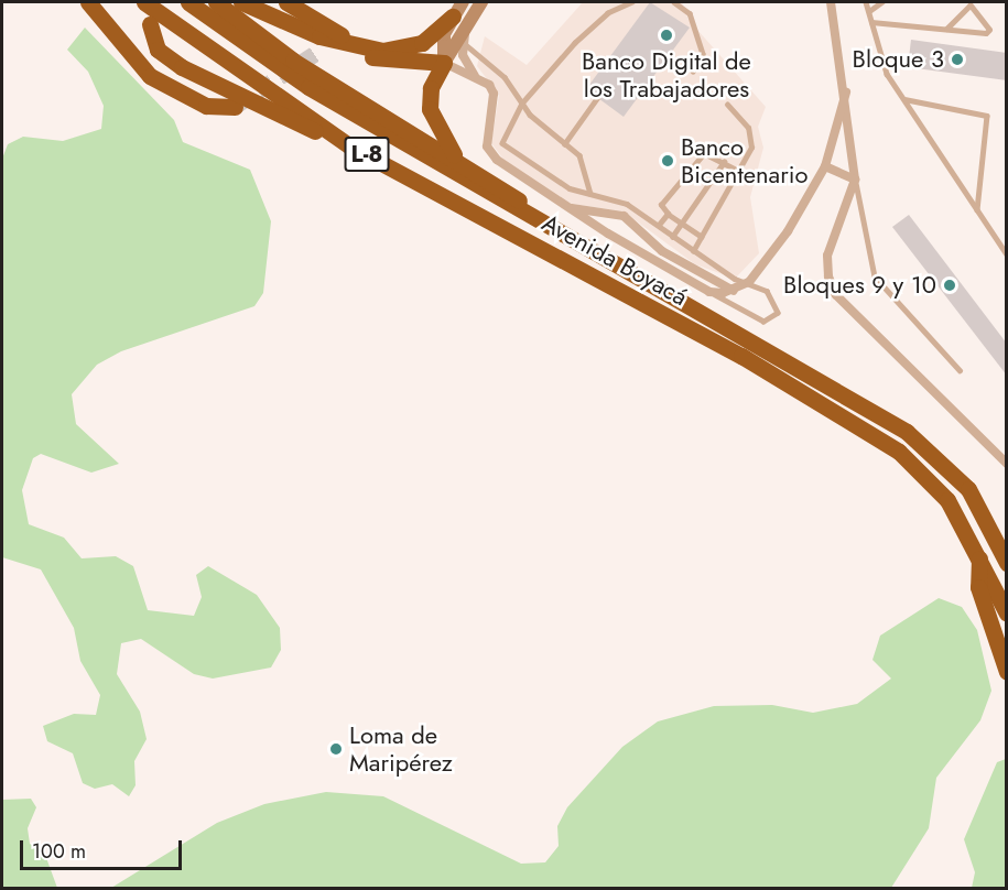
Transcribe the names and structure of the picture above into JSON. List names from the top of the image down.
{
  "streets": {
    "highway": ["L-8", "Avenida Boyacá"]
  },
  "places": [
    "Banco Digital de los Trabajadores",
    "Bloque 3",
    "Banco Bicentenario",
    "Bloques 9 y 10",
    "Loma de Maripérez"
  ],
  "scale_bar": "100 m"
}
